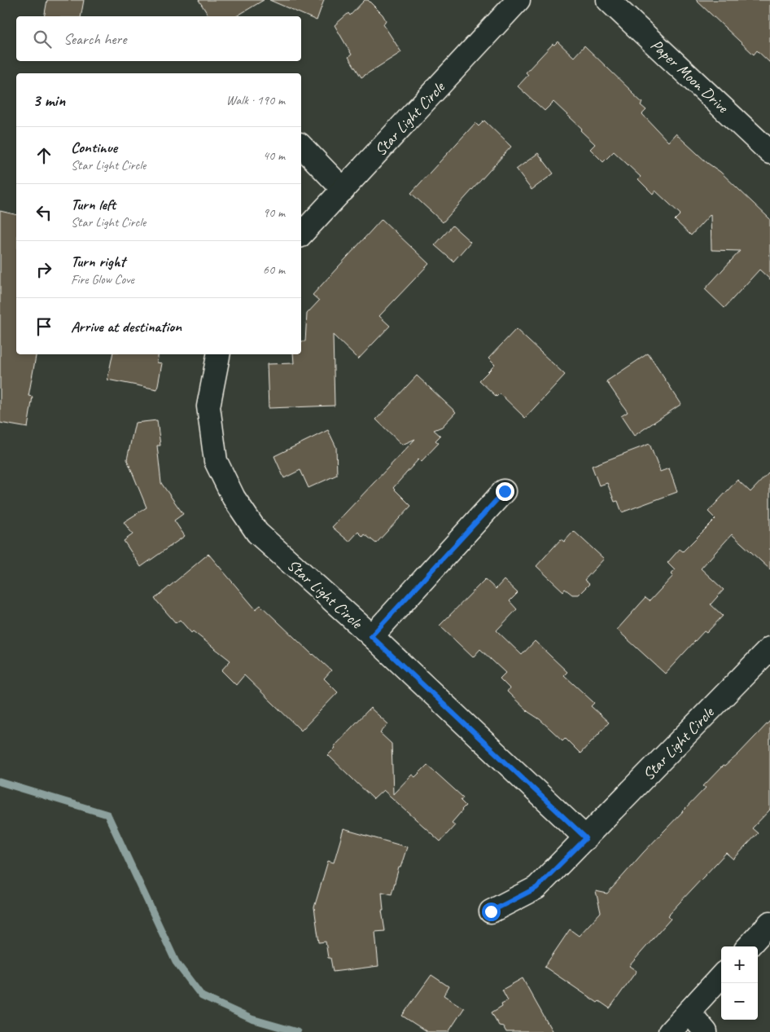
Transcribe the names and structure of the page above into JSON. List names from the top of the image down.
{
  "streets": {
    "street": ["Paper Moon Drive", "Star Light Circle"]
  },
  "page": {
    "search": "Search here",
    "heading": ["3 min", "Walk · 190 m"],
    "list": [
      ["Continue", "Star Light Circle", "40 m"],
      ["Turn left", "Star Light Circle", "90 m"],
      ["Turn right", "Fire Glow Cove", "60 m"],
      "Arrive at destination"
    ],
    "map_buttons": ["+", "−"]
  }
}
